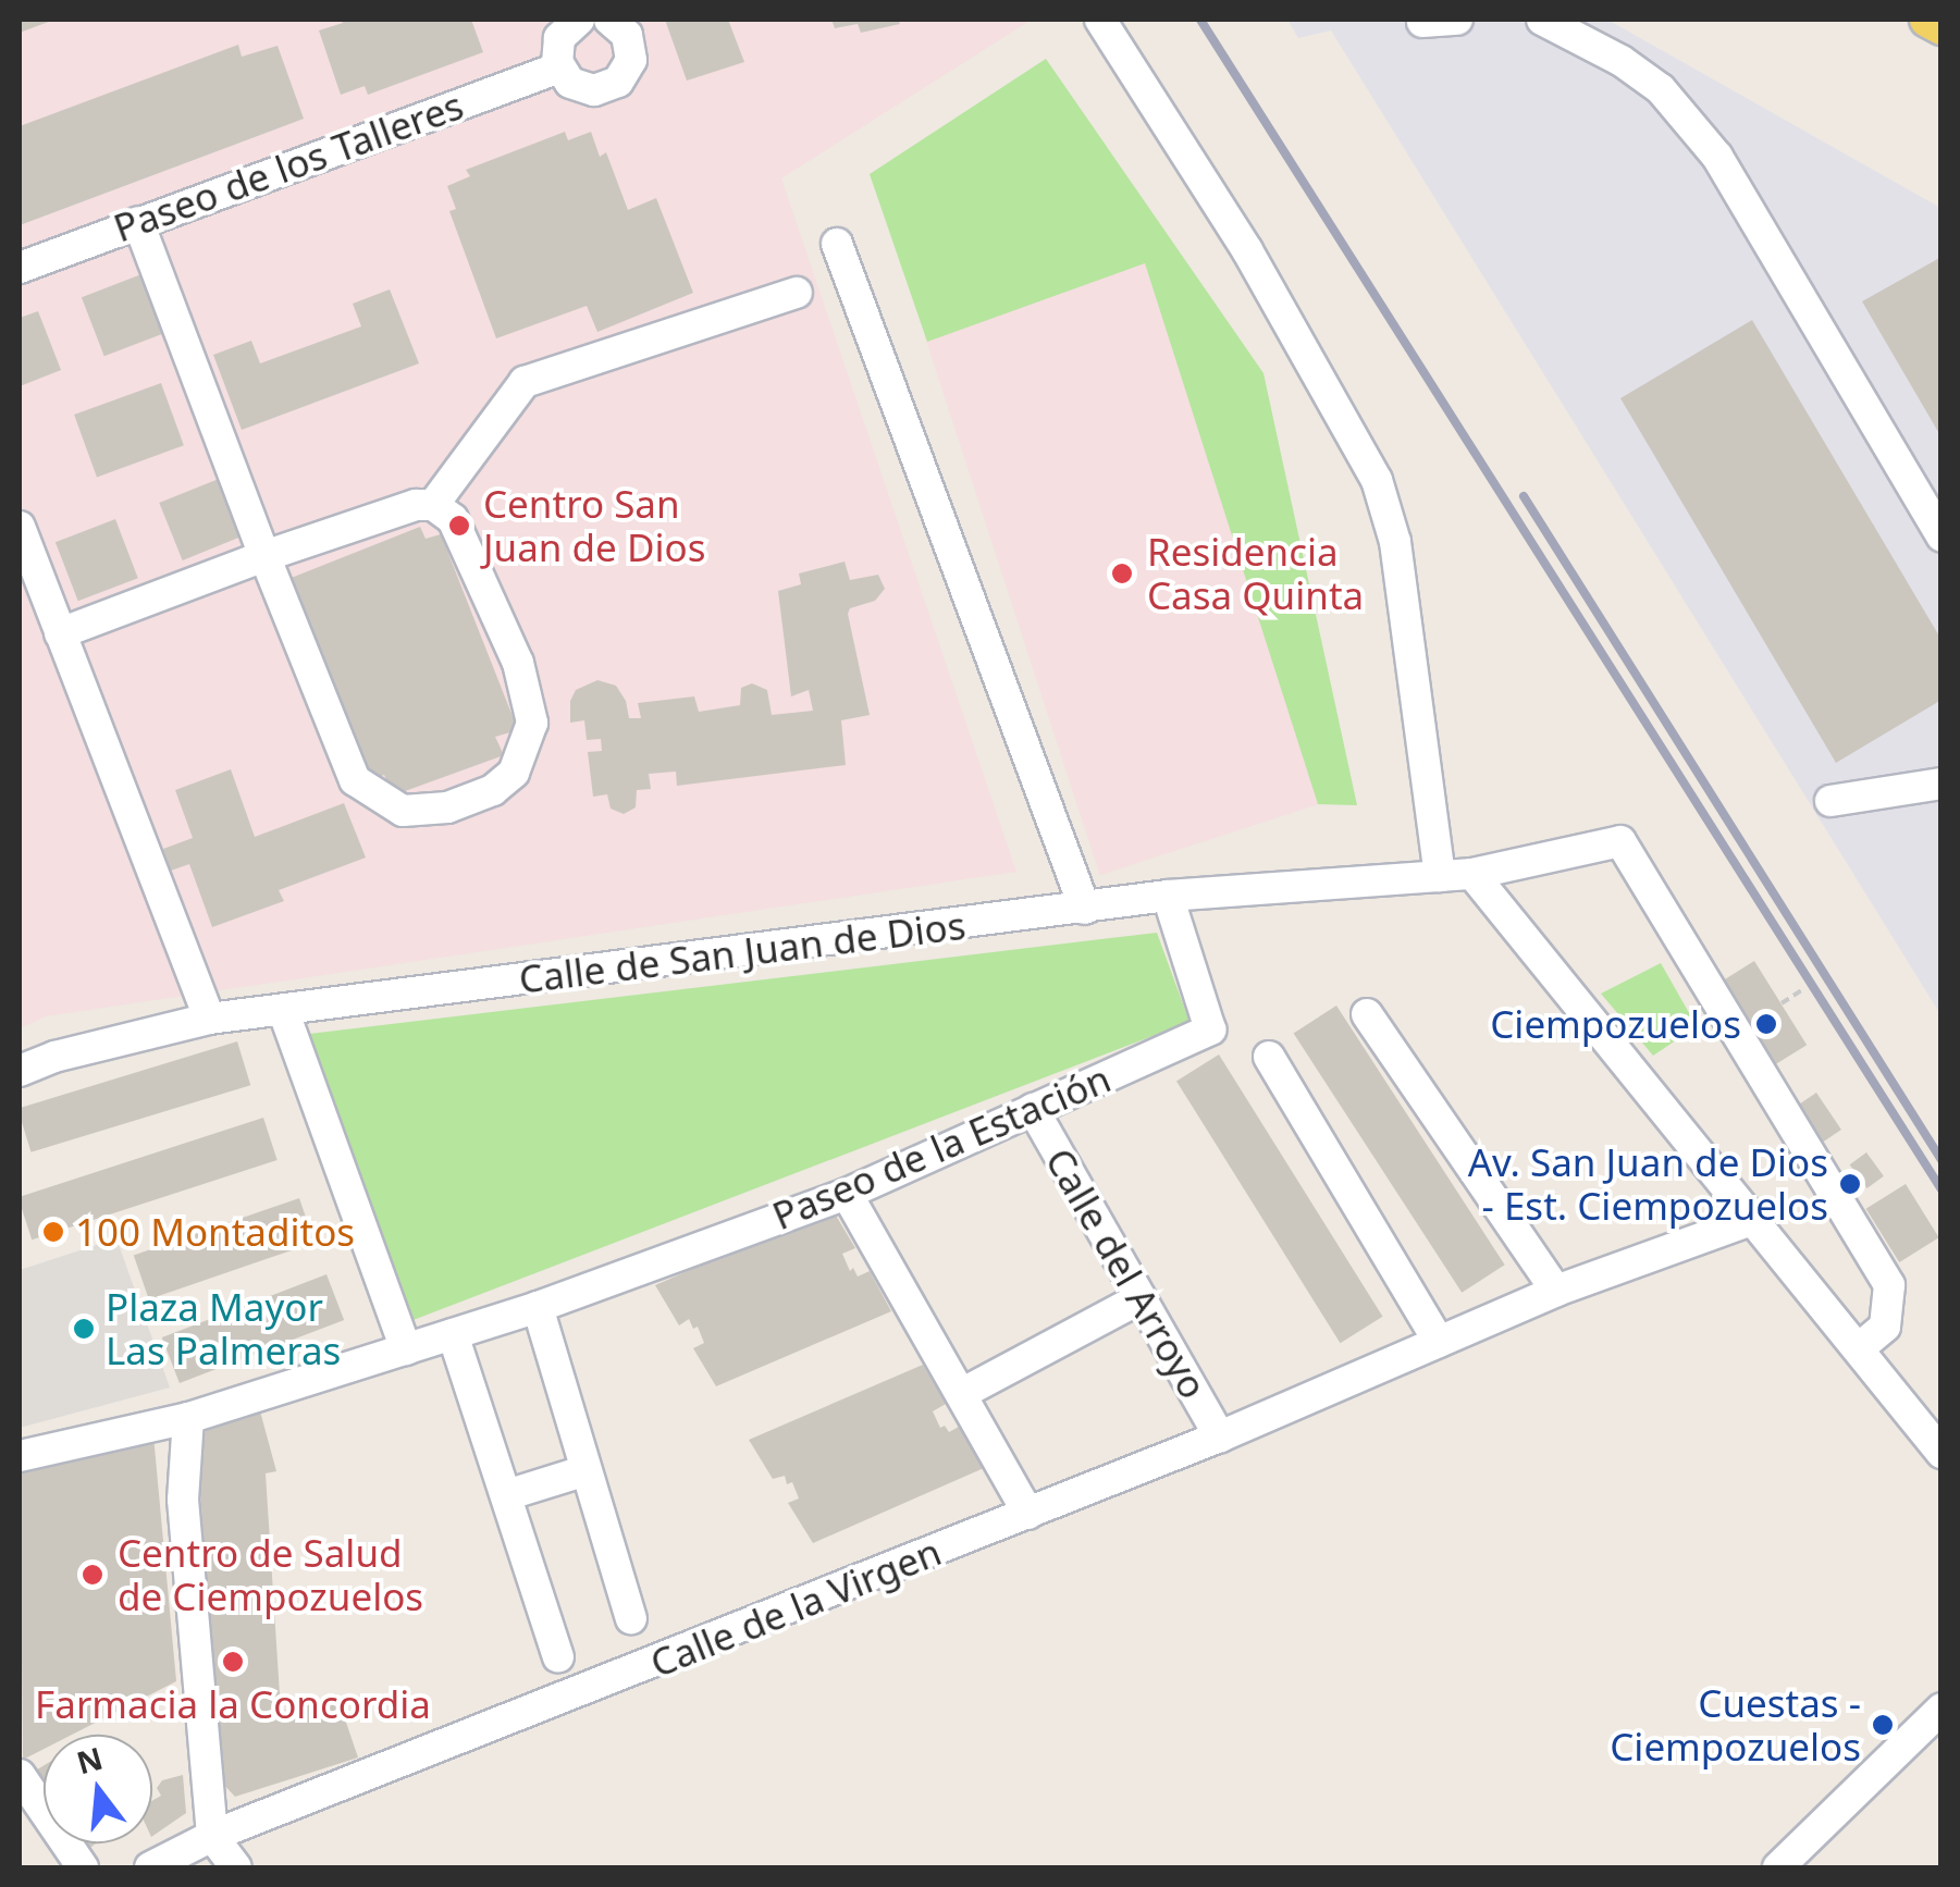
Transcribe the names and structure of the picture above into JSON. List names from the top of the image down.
{
  "streets": {
    "street": [
      "Paseo de los Talleres",
      "Calle de San Juan de Dios",
      "Paseo de la Estación",
      "Calle del Arroyo",
      "Calle de la Virgen"
    ]
  },
  "crossings": [
    ["Calle de San Juan de Dios", "Paseo de la Estación"],
    ["Paseo de la Estación", "Calle del Arroyo"],
    ["Calle del Arroyo", "Calle de la Virgen"]
  ],
  "places": [
    "Centro San Juan de Dios",
    "Residencia Casa Quinta",
    "Ciempozuelos",
    "Av. San Juan de Dios - Est. Ciempozuelos",
    "100 Montaditos",
    "Plaza Mayor Las Palmeras",
    "Centro de Salud de Ciempozuelos",
    "Farmacia la Concordia",
    "Cuestas - Ciempozuelos"
  ],
  "north": "top"
}
